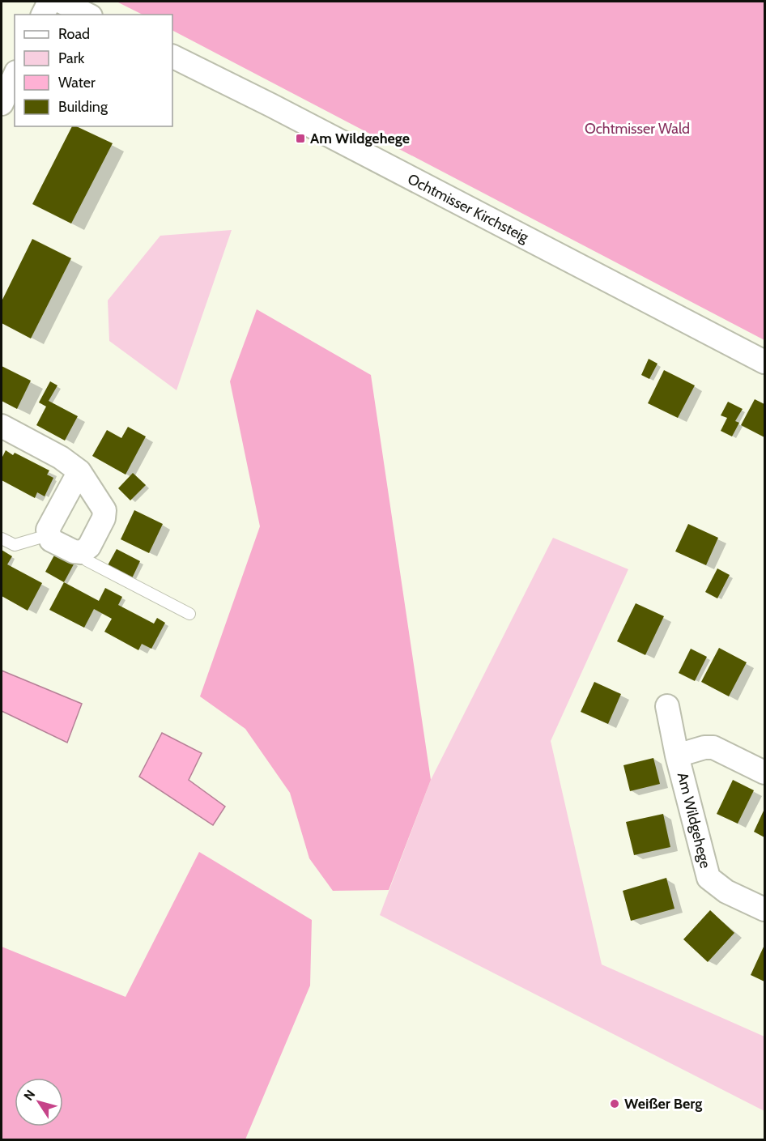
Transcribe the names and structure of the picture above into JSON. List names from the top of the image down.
{
  "streets": {
    "street": ["Ochtmisser Kirchsteig", "Am Wildgehege"]
  },
  "parks": ["Ochtmisser Wald"],
  "places": {
    "transit": ["Am Wildgehege"],
    "other": ["Weißer Berg"]
  },
  "legend": [
    "Road",
    "Park",
    "Water",
    "Building"
  ],
  "north": "top left"
}
